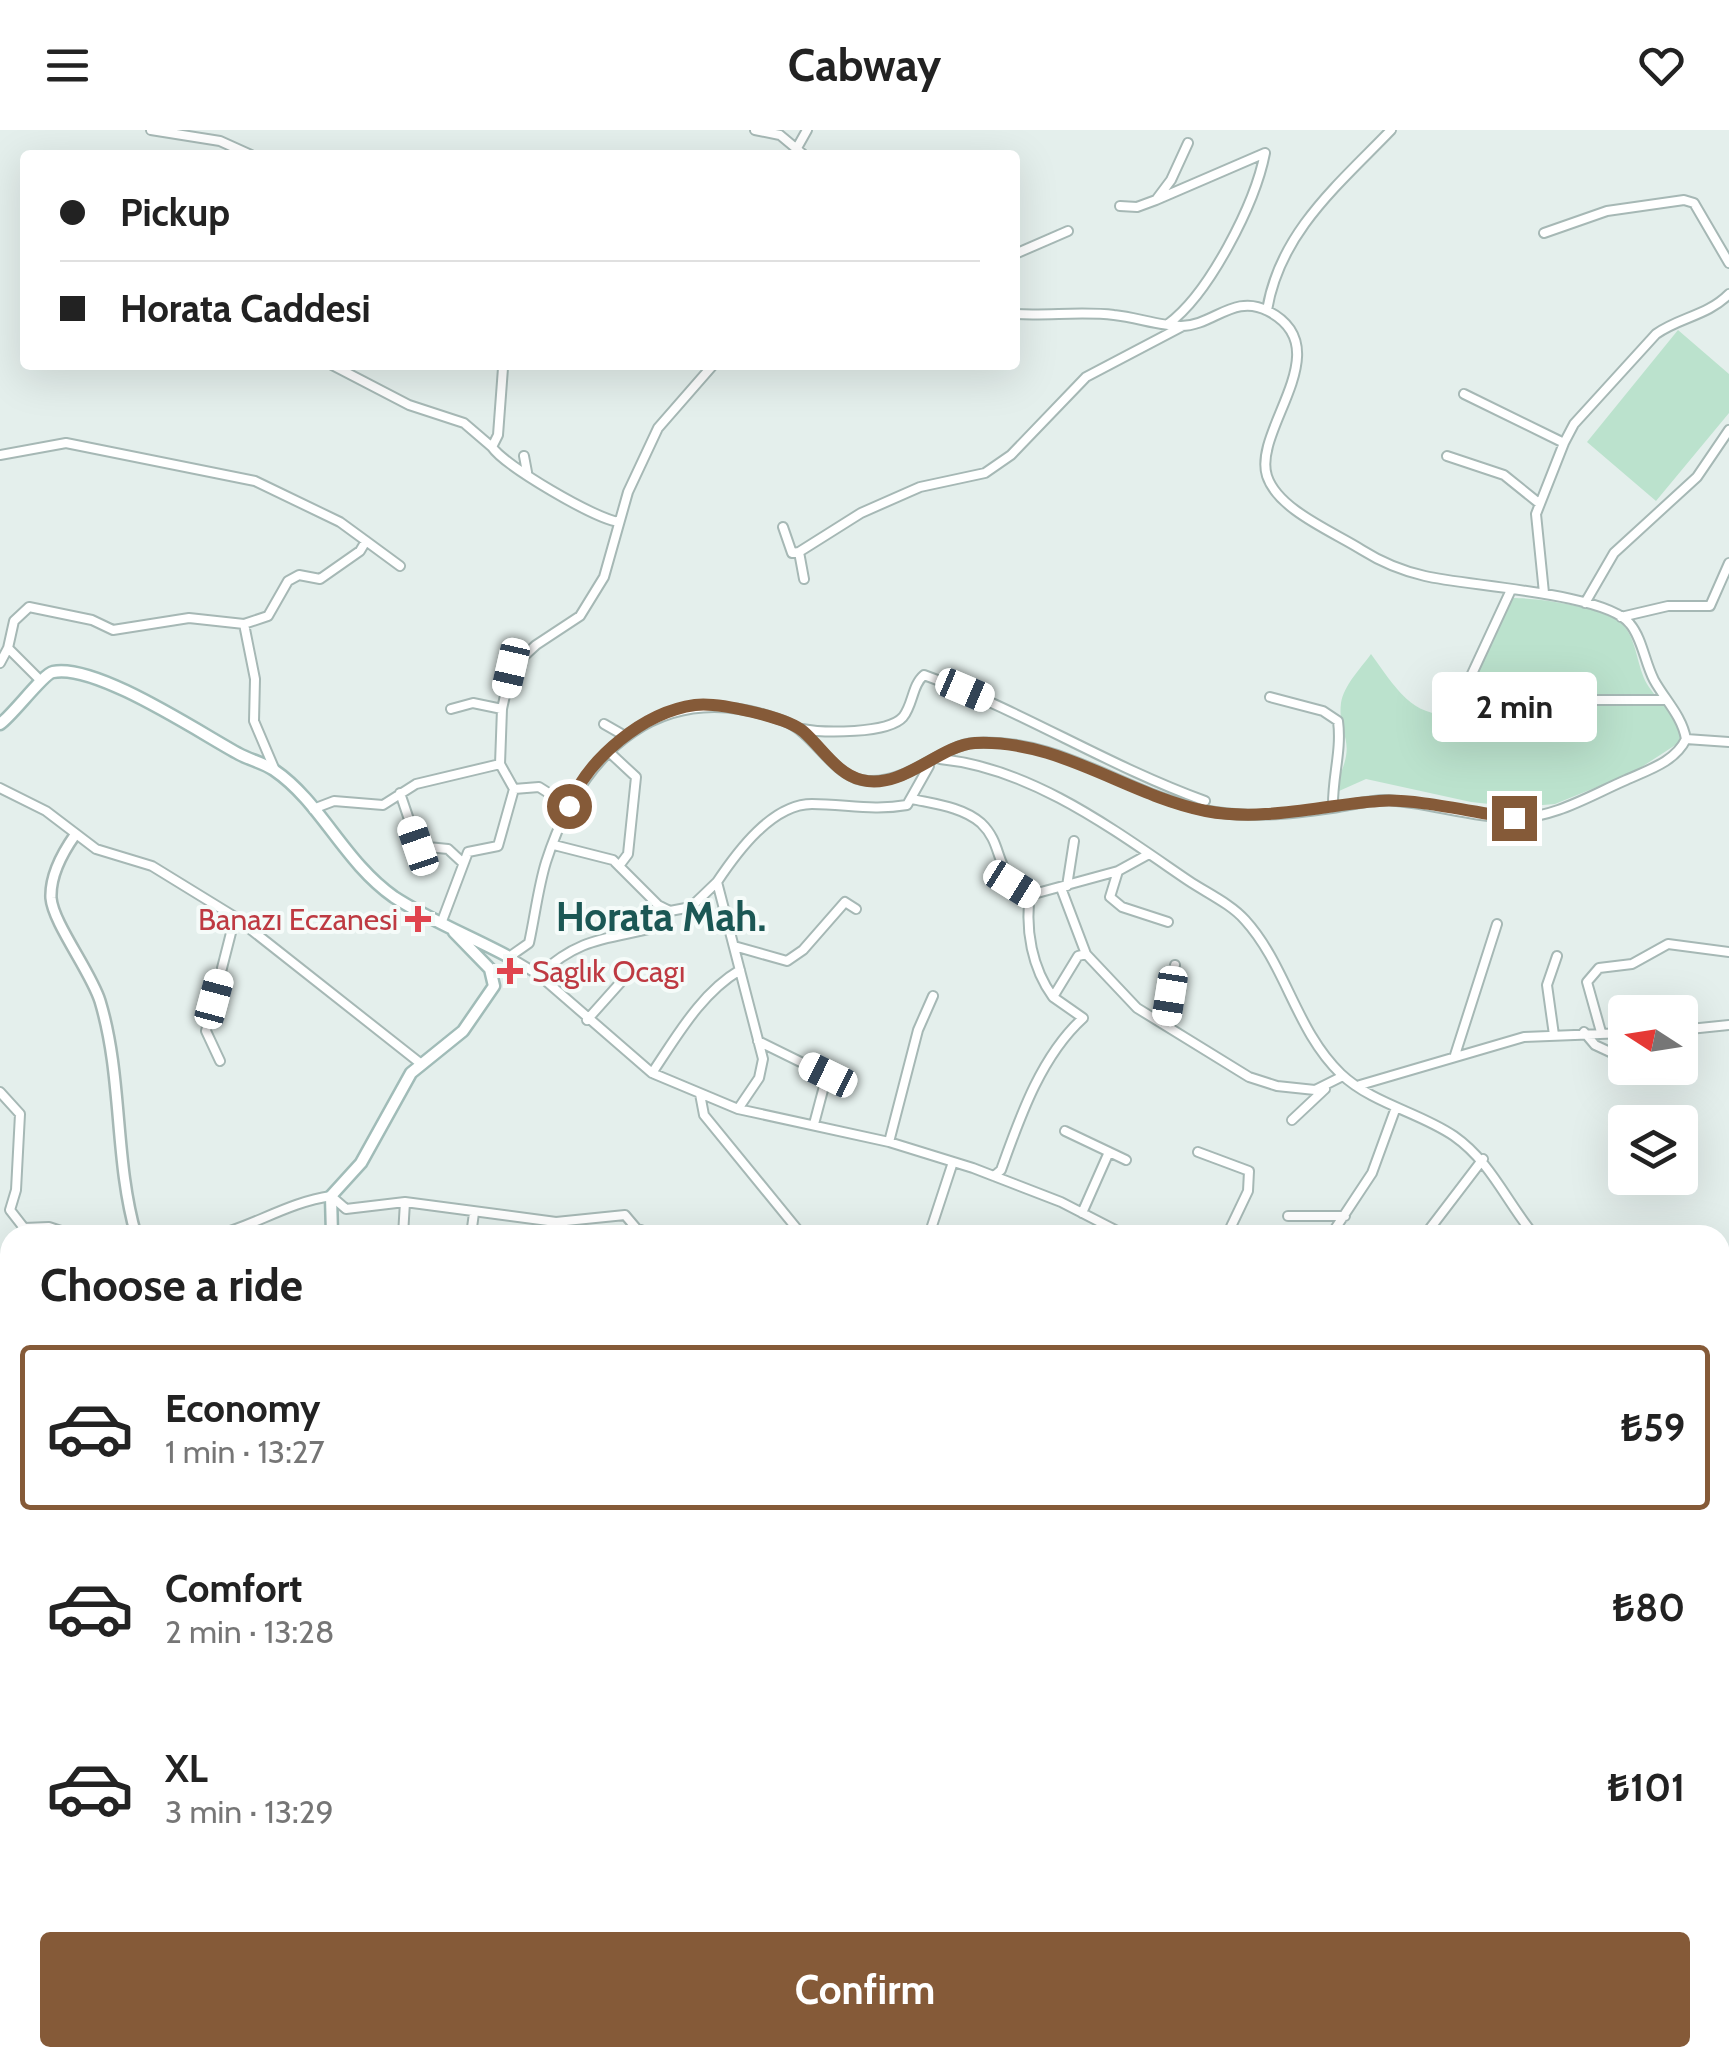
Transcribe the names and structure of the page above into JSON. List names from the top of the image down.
{
  "districts": ["Horata Mah."],
  "places": {
    "health": ["Banazı Eczanesi", "Saglık Ocagı"]
  },
  "north": "left",
  "page": {
    "header": "Cabway",
    "banner": ["Pickup", "Horata Caddesi"],
    "bubble": "2 min",
    "heading": "Choose a ride",
    "list": [
      {
        "name": "Economy",
        "note": "1 min · 13:27",
        "value": "₺59"
      },
      {
        "name": "Comfort",
        "note": "2 min · 13:28",
        "value": "₺80"
      },
      {
        "name": "XL",
        "note": "3 min · 13:29",
        "value": "₺101"
      }
    ],
    "buttons": "Confirm"
  }
}
